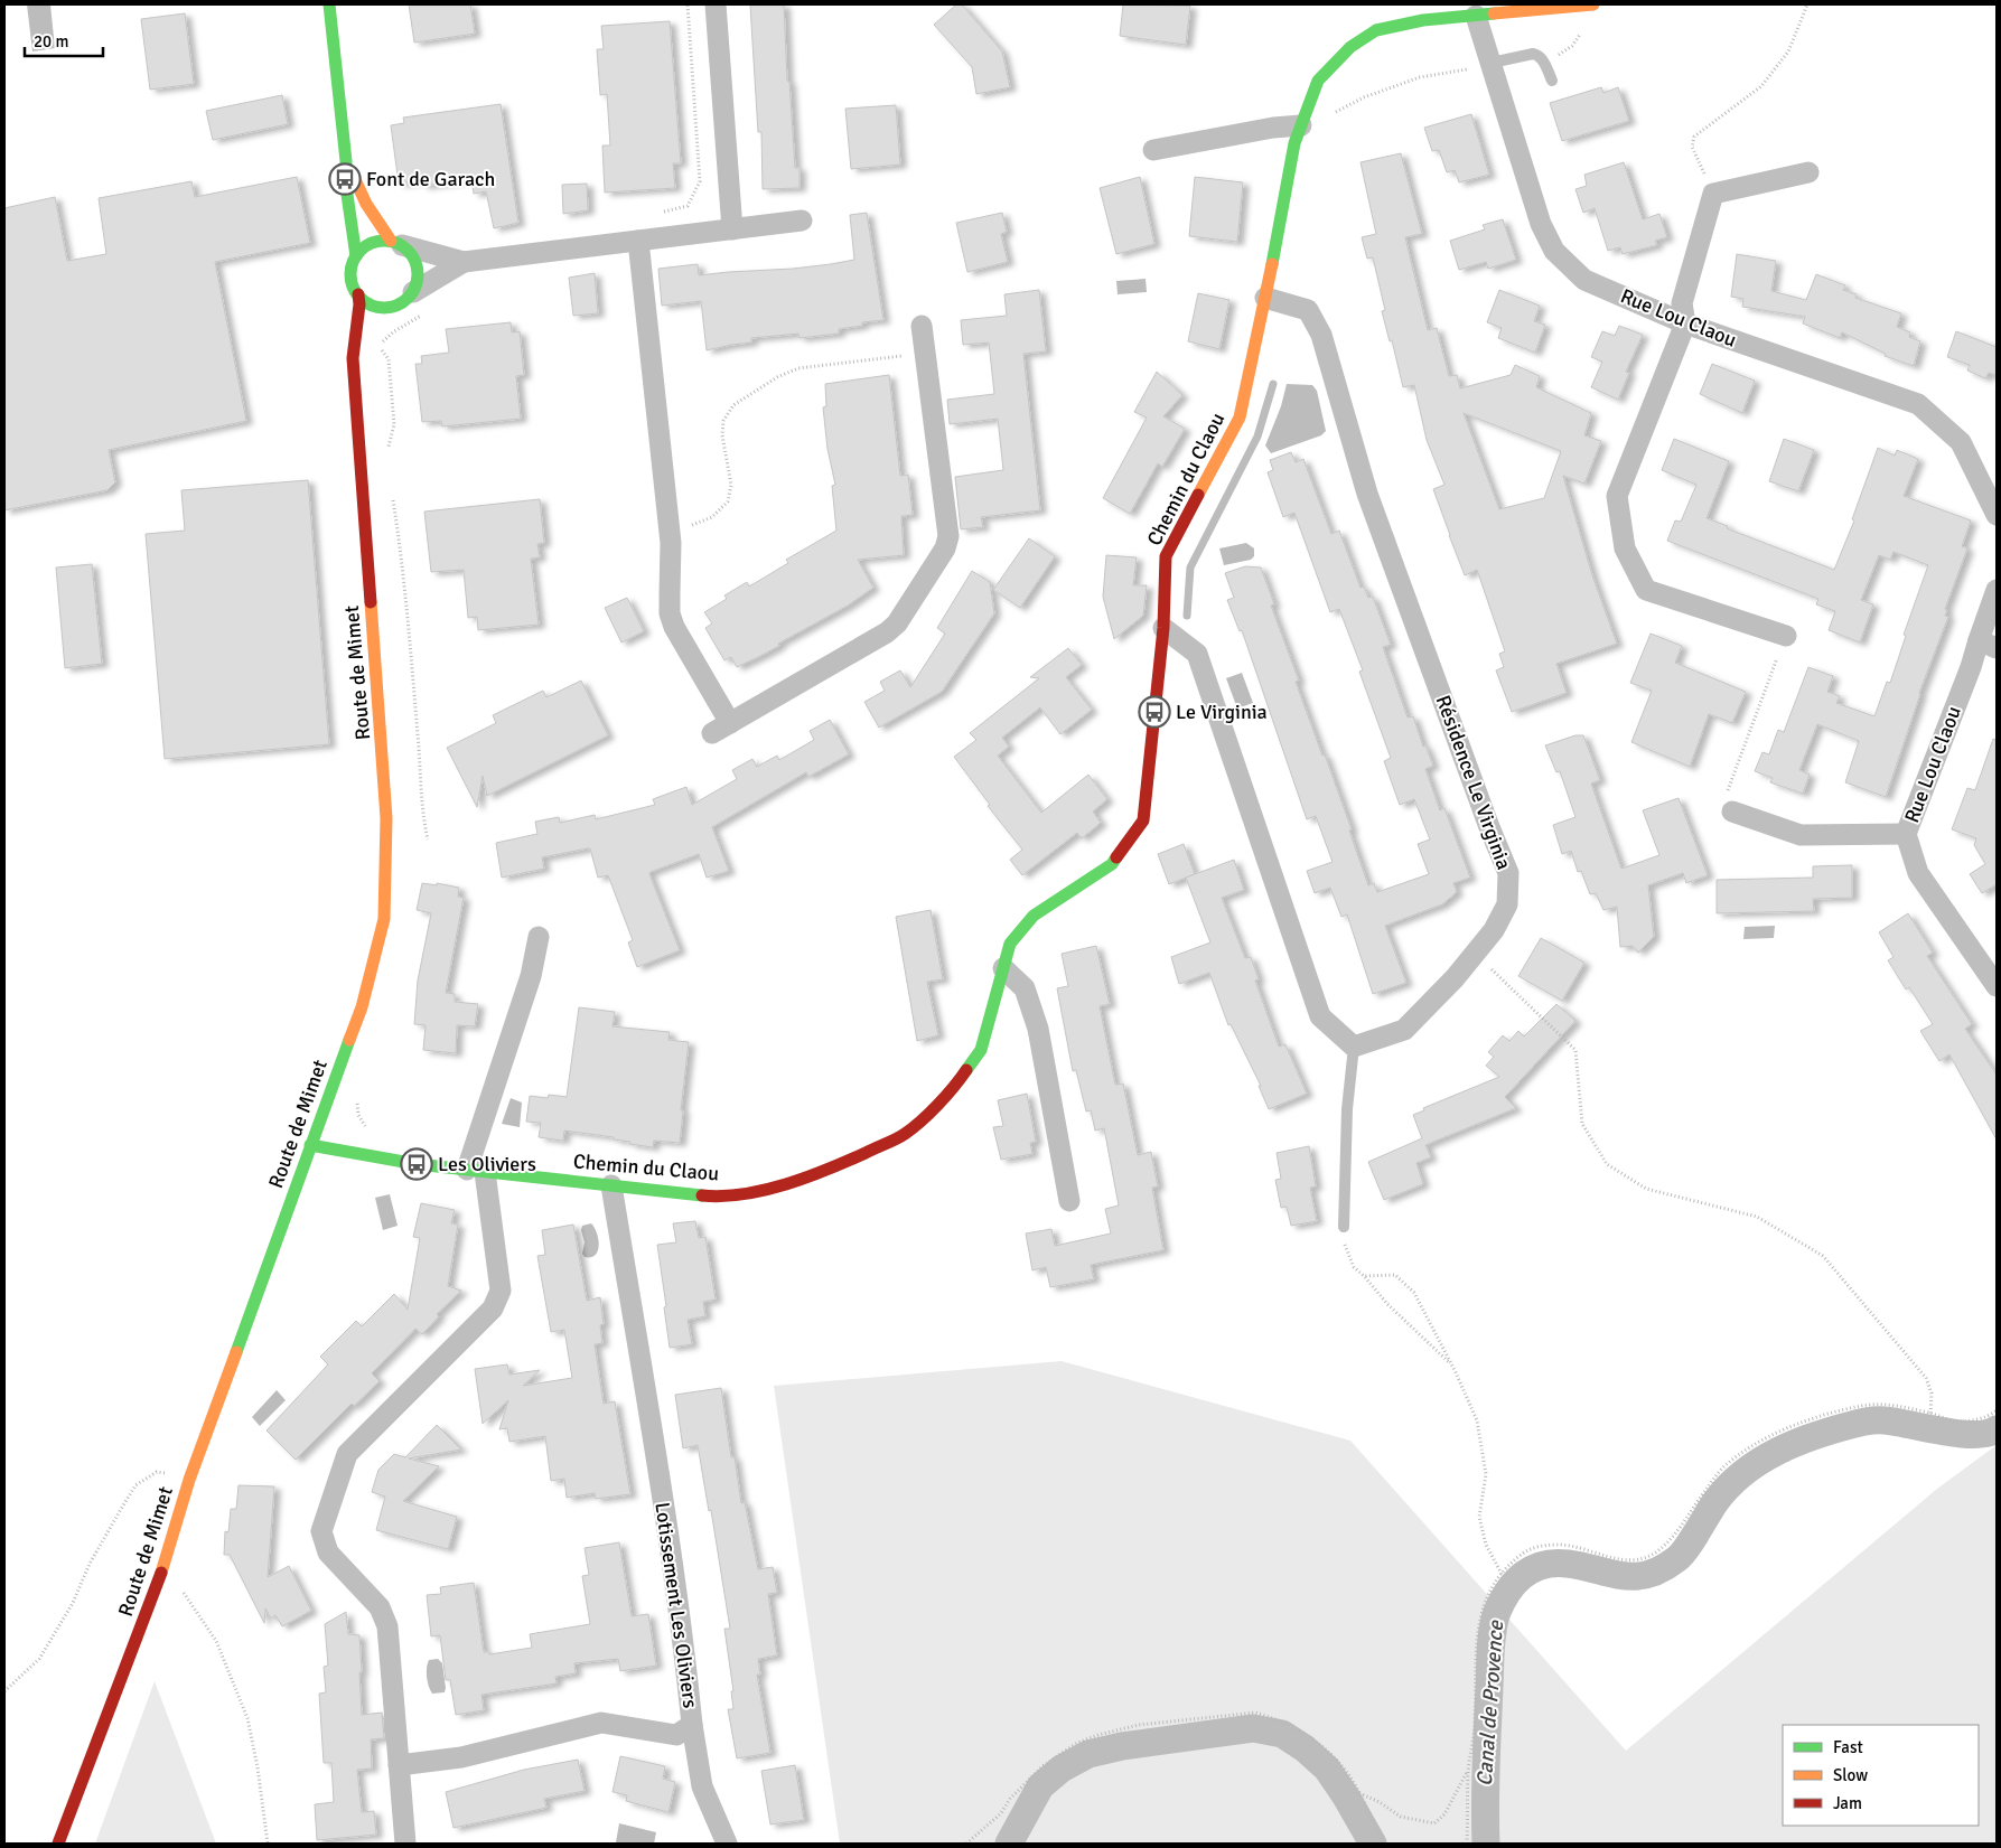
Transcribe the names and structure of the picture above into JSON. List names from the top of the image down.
{
  "streets": {
    "street": [
      "Rue Lou Claou",
      "Chemin du Claou",
      "Route de Mimet",
      "Résidence Le Virginia",
      "Lotissement Les Oliviers"
    ]
  },
  "crossings": [
    ["Rue Lou Claou", "Chemin du Claou"],
    ["Chemin du Claou", "Route de Mimet"],
    ["Chemin du Claou", "Résidence Le Virginia"],
    ["Chemin du Claou", "Lotissement Les Oliviers"]
  ],
  "water": ["Canal de Provence"],
  "places": {
    "bus stop": ["Font de Garach", "Le Virginia", "Les Oliviers"]
  },
  "legend": ["Fast", "Slow", "Jam"],
  "scale_bar": "20 m"
}
